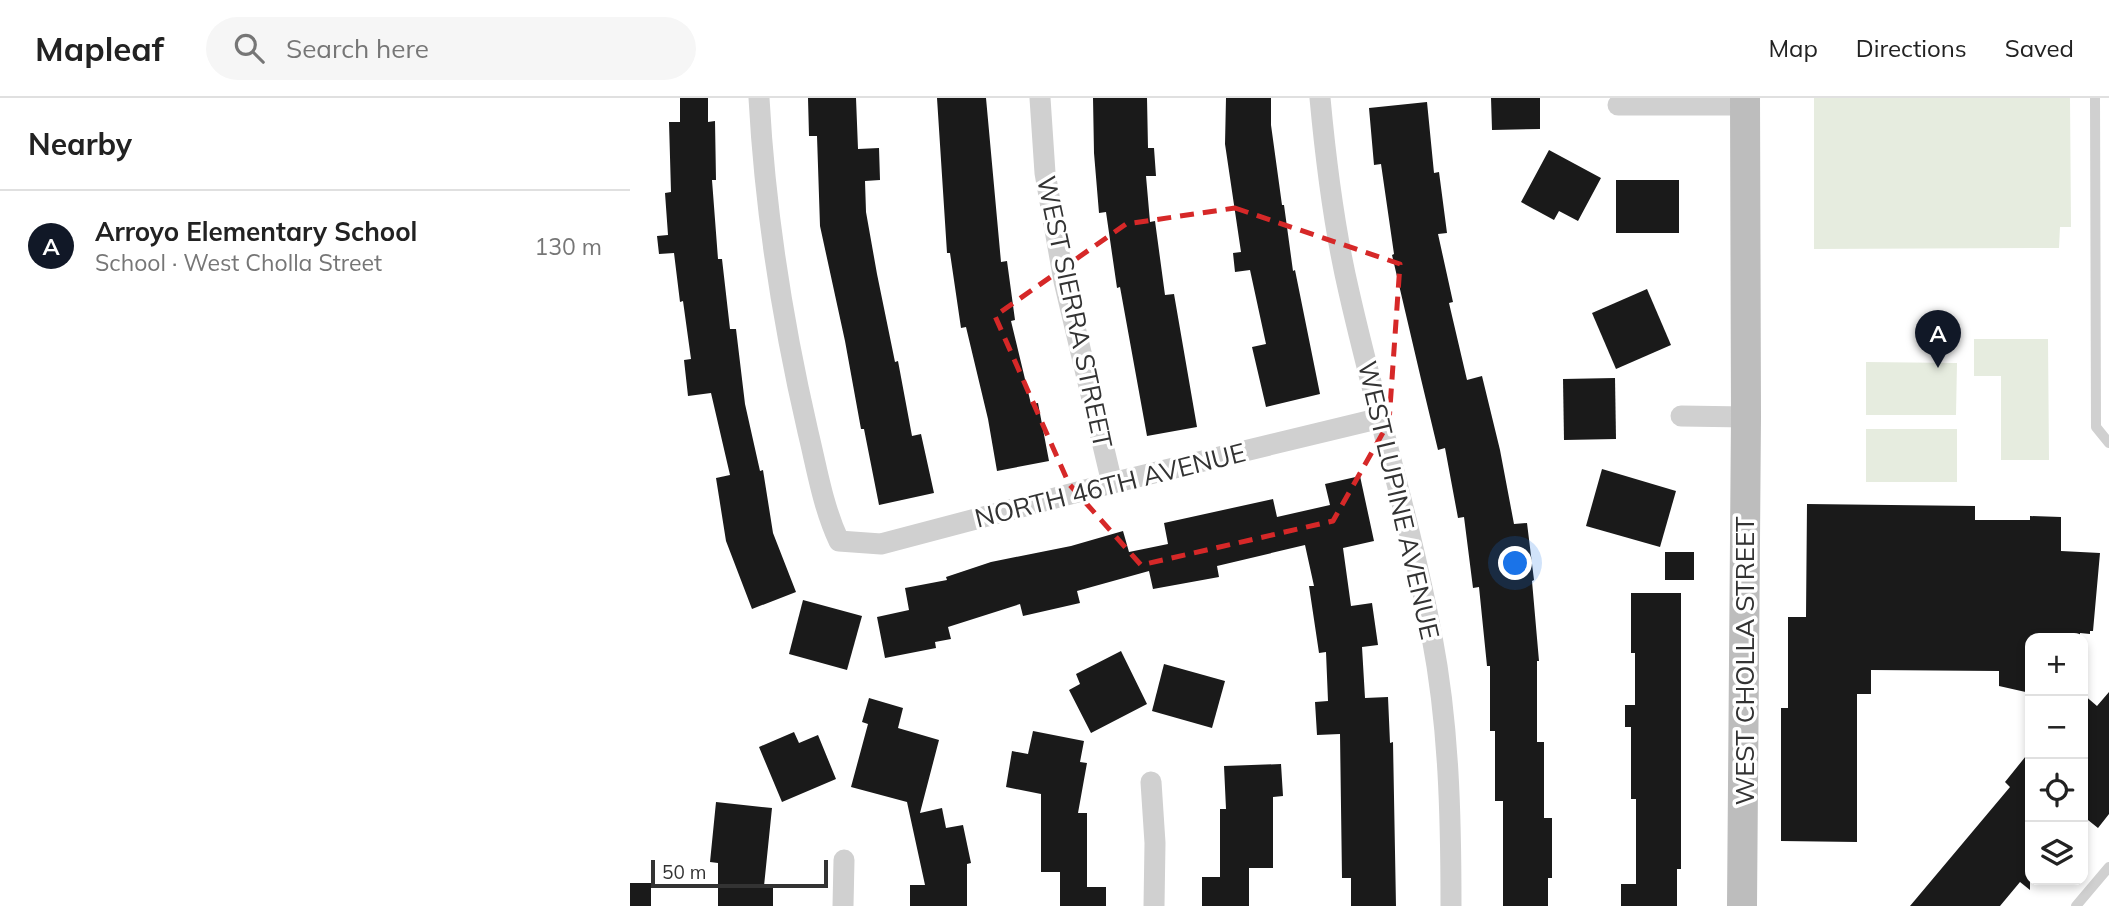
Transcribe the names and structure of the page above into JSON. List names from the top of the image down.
{
  "streets": {
    "street": [
      "WEST SIERRA STREET",
      "NORTH 46TH AVENUE",
      "WEST LUPINE AVENUE",
      "WEST CHOLLA STREET"
    ]
  },
  "crossings": [
    ["WEST SIERRA STREET", "NORTH 46TH AVENUE"],
    ["NORTH 46TH AVENUE", "WEST LUPINE AVENUE"]
  ],
  "scale_bar": "50 m",
  "page": {
    "header": "Mapleaf",
    "search": "Search here",
    "nav": ["Map", "Directions", "Saved"],
    "heading": "Nearby",
    "list": [
      {
        "mark": "A",
        "name": "Arroyo Elementary School",
        "note": "School · West Cholla Street",
        "value": "130 m"
      }
    ],
    "pins": "A",
    "map_buttons": ["+", "−"],
    "scale": "50 m"
  }
}
